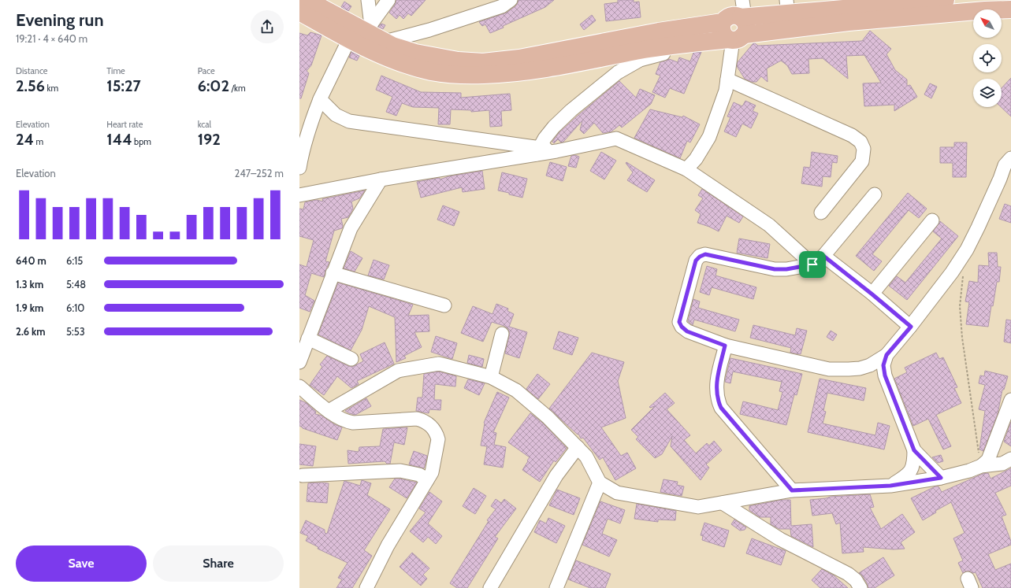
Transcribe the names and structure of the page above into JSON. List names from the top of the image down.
{
  "north": "top left",
  "page": {
    "heading": ["Evening run", "19:21 · 4 × 640 m"],
    "stats": [
      ["Distance", "2.56 km"],
      ["Time", "15:27"],
      ["Pace", "6:02 /km"],
      ["Elevation", "24 m"],
      ["Heart rate", "144 bpm"],
      ["kcal", "192"]
    ],
    "chart": ["Elevation", "247–252 m"],
    "list": [
      {
        "name": "640 m",
        "note": "6:15"
      },
      {
        "name": "1.3 km",
        "note": "5:48"
      },
      {
        "name": "1.9 km",
        "note": "6:10"
      },
      {
        "name": "2.6 km",
        "note": "5:53"
      }
    ],
    "buttons": ["Save", "Share"]
  }
}
